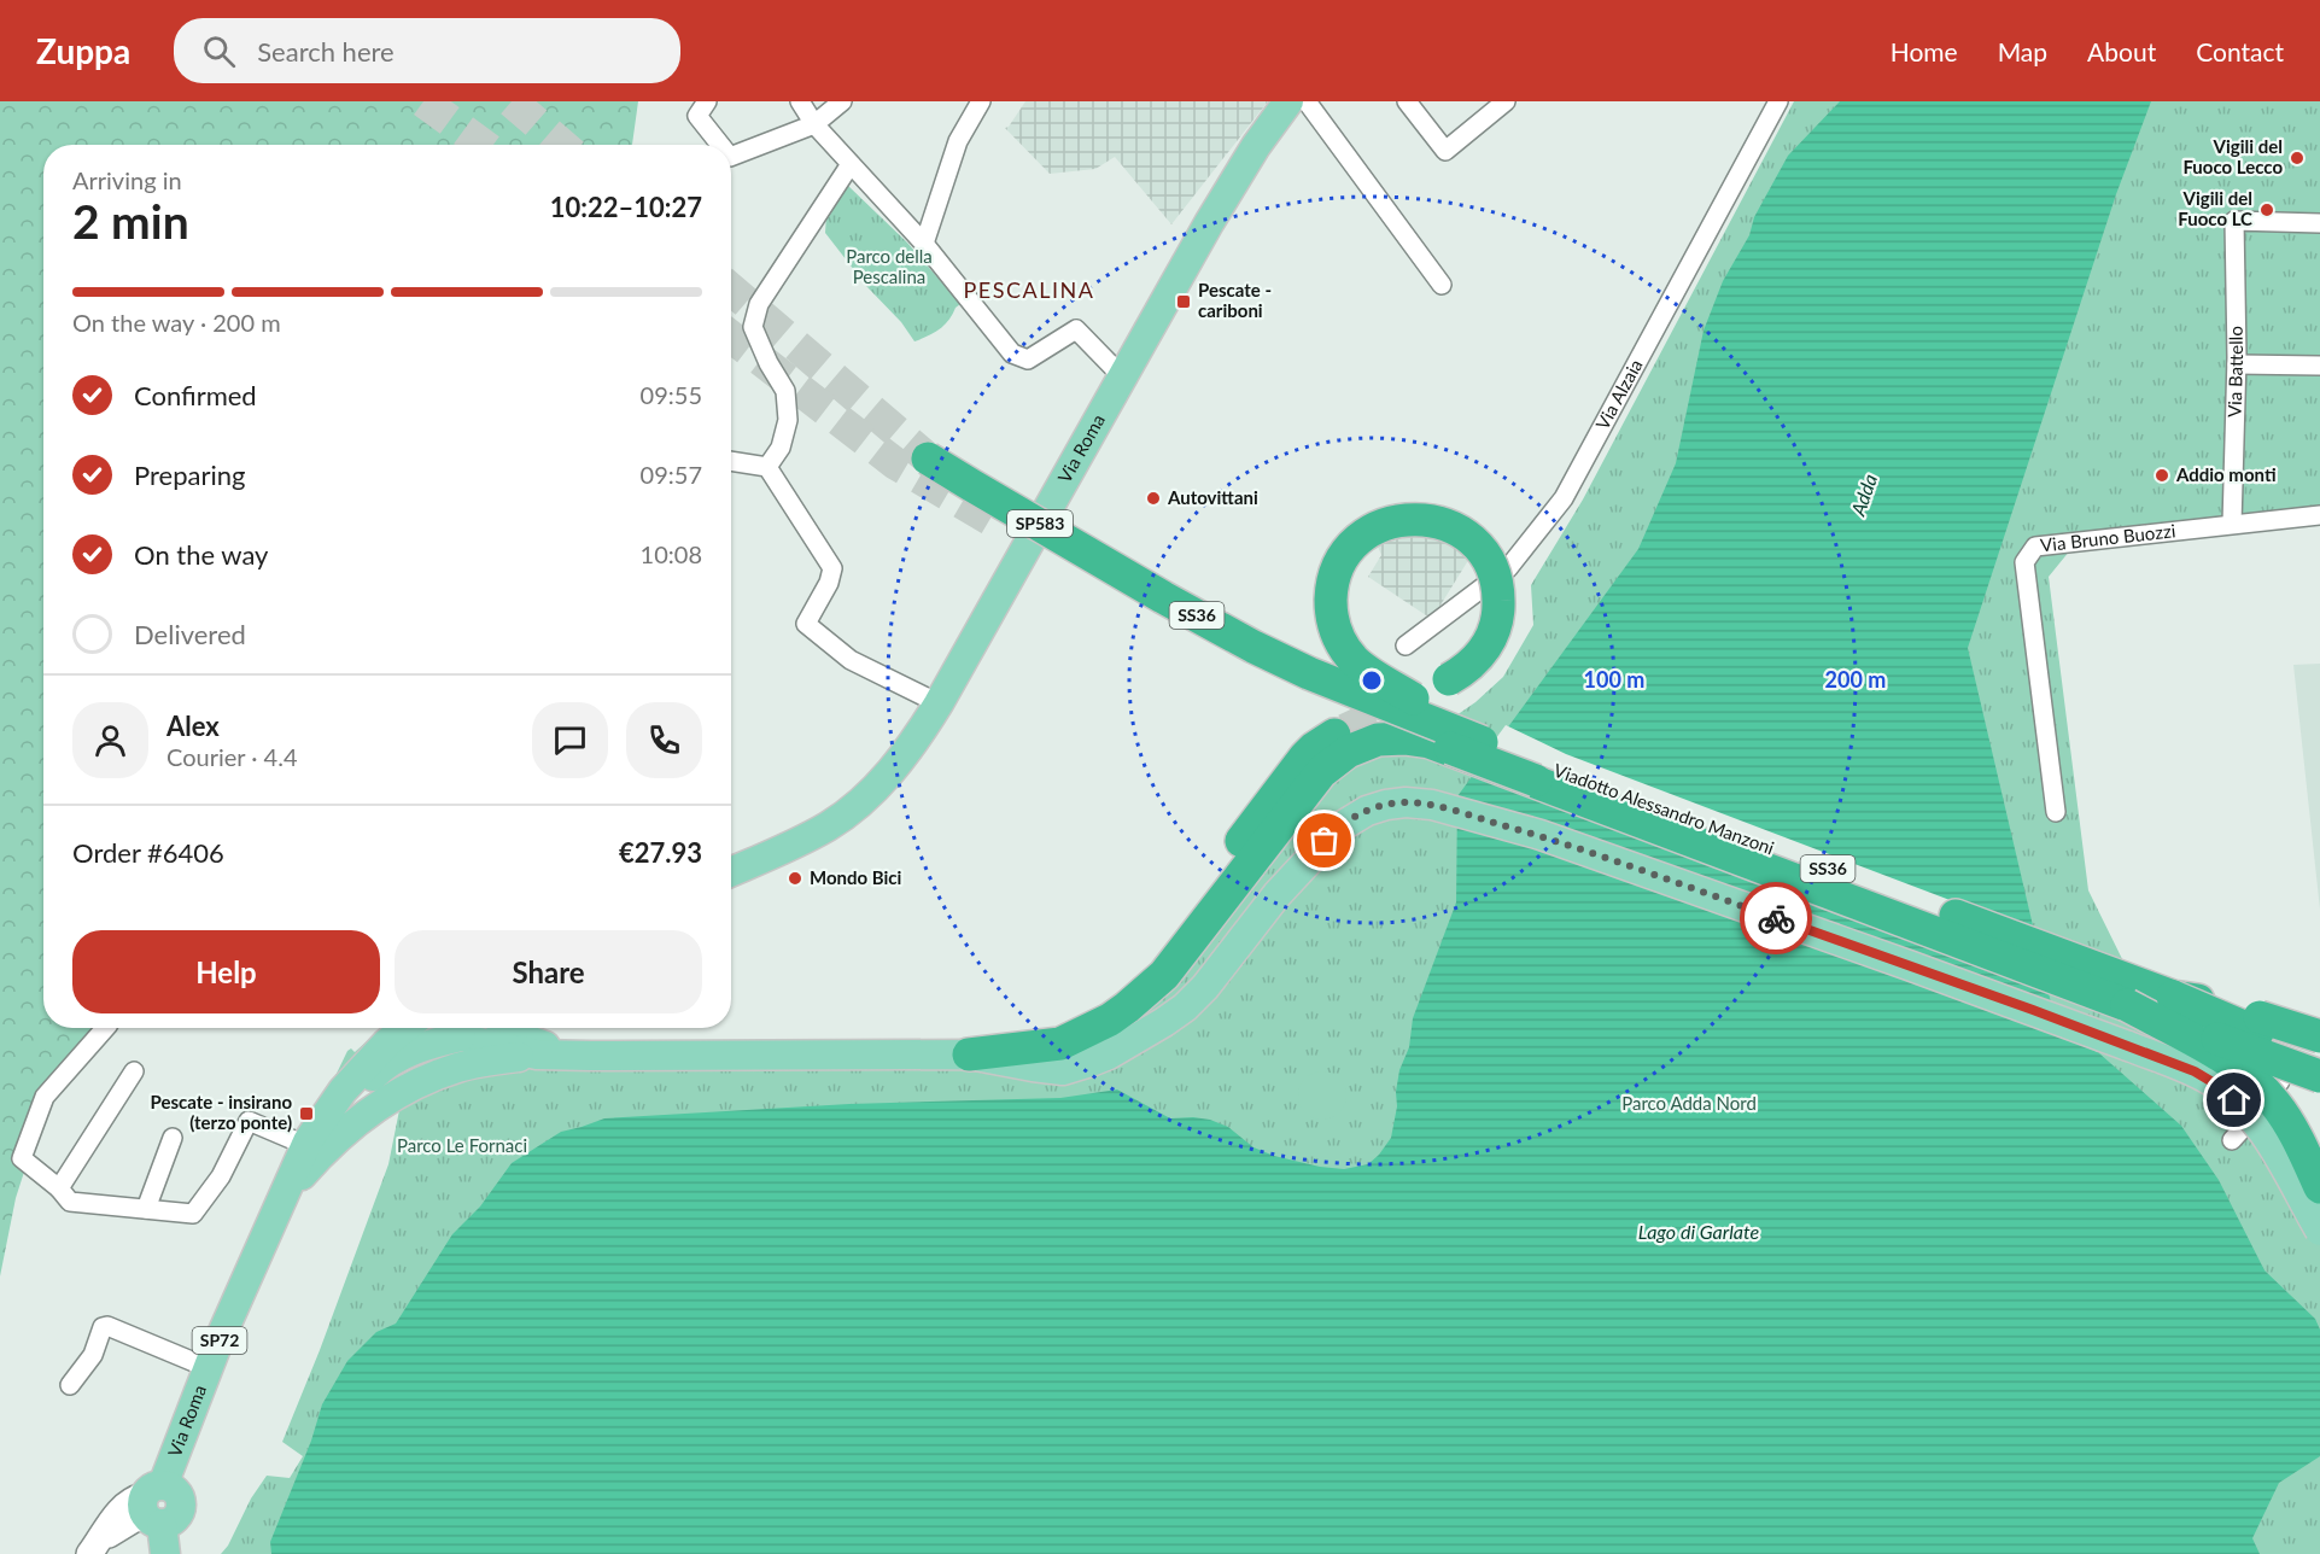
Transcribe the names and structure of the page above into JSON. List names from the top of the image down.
{
  "streets": {
    "highway": ["SS36", "Viadotto Alessandro Manzoni"],
    "main road": ["Via Roma", "SP583", "SP72"],
    "street": ["Via Battello", "Via Alzaia", "Via Bruno Buozzi"]
  },
  "crossings": [
    ["Via Battello", "Via Bruno Buozzi"],
    ["SS36", "Viadotto Alessandro Manzoni"]
  ],
  "districts": ["PESCALINA"],
  "water": ["Adda", "Lago di Garlate"],
  "parks": ["Parco della Pescalina", "Parco Adda Nord", "Parco Le Fornaci"],
  "places": {
    "other": [
      "Vigili del Fuoco Lecco",
      "Vigili del Fuoco LC",
      "Addio monti",
      "Autovittani",
      "Mondo Bici"
    ],
    "transit": ["Pescate - cariboni", "Pescate - insirano (terzo ponte)"]
  },
  "page": {
    "header": "Zuppa",
    "search": "Search here",
    "nav": [
      "Home",
      "Map",
      "About",
      "Contact"
    ],
    "heading": ["2 min", "Arriving in", "10:22–10:27"],
    "panel": [
      "Alex",
      "Courier · 4.4",
      "Order #6406",
      "€27.93"
    ],
    "bar": "On the way · 200 m",
    "list": [
      ["Confirmed", "09:55"],
      ["Preparing", "09:57"],
      ["On the way", "10:08"],
      "Delivered"
    ],
    "buttons": ["Help", "Share"]
  },
  "rings": ["100 m", "200 m"]
}
